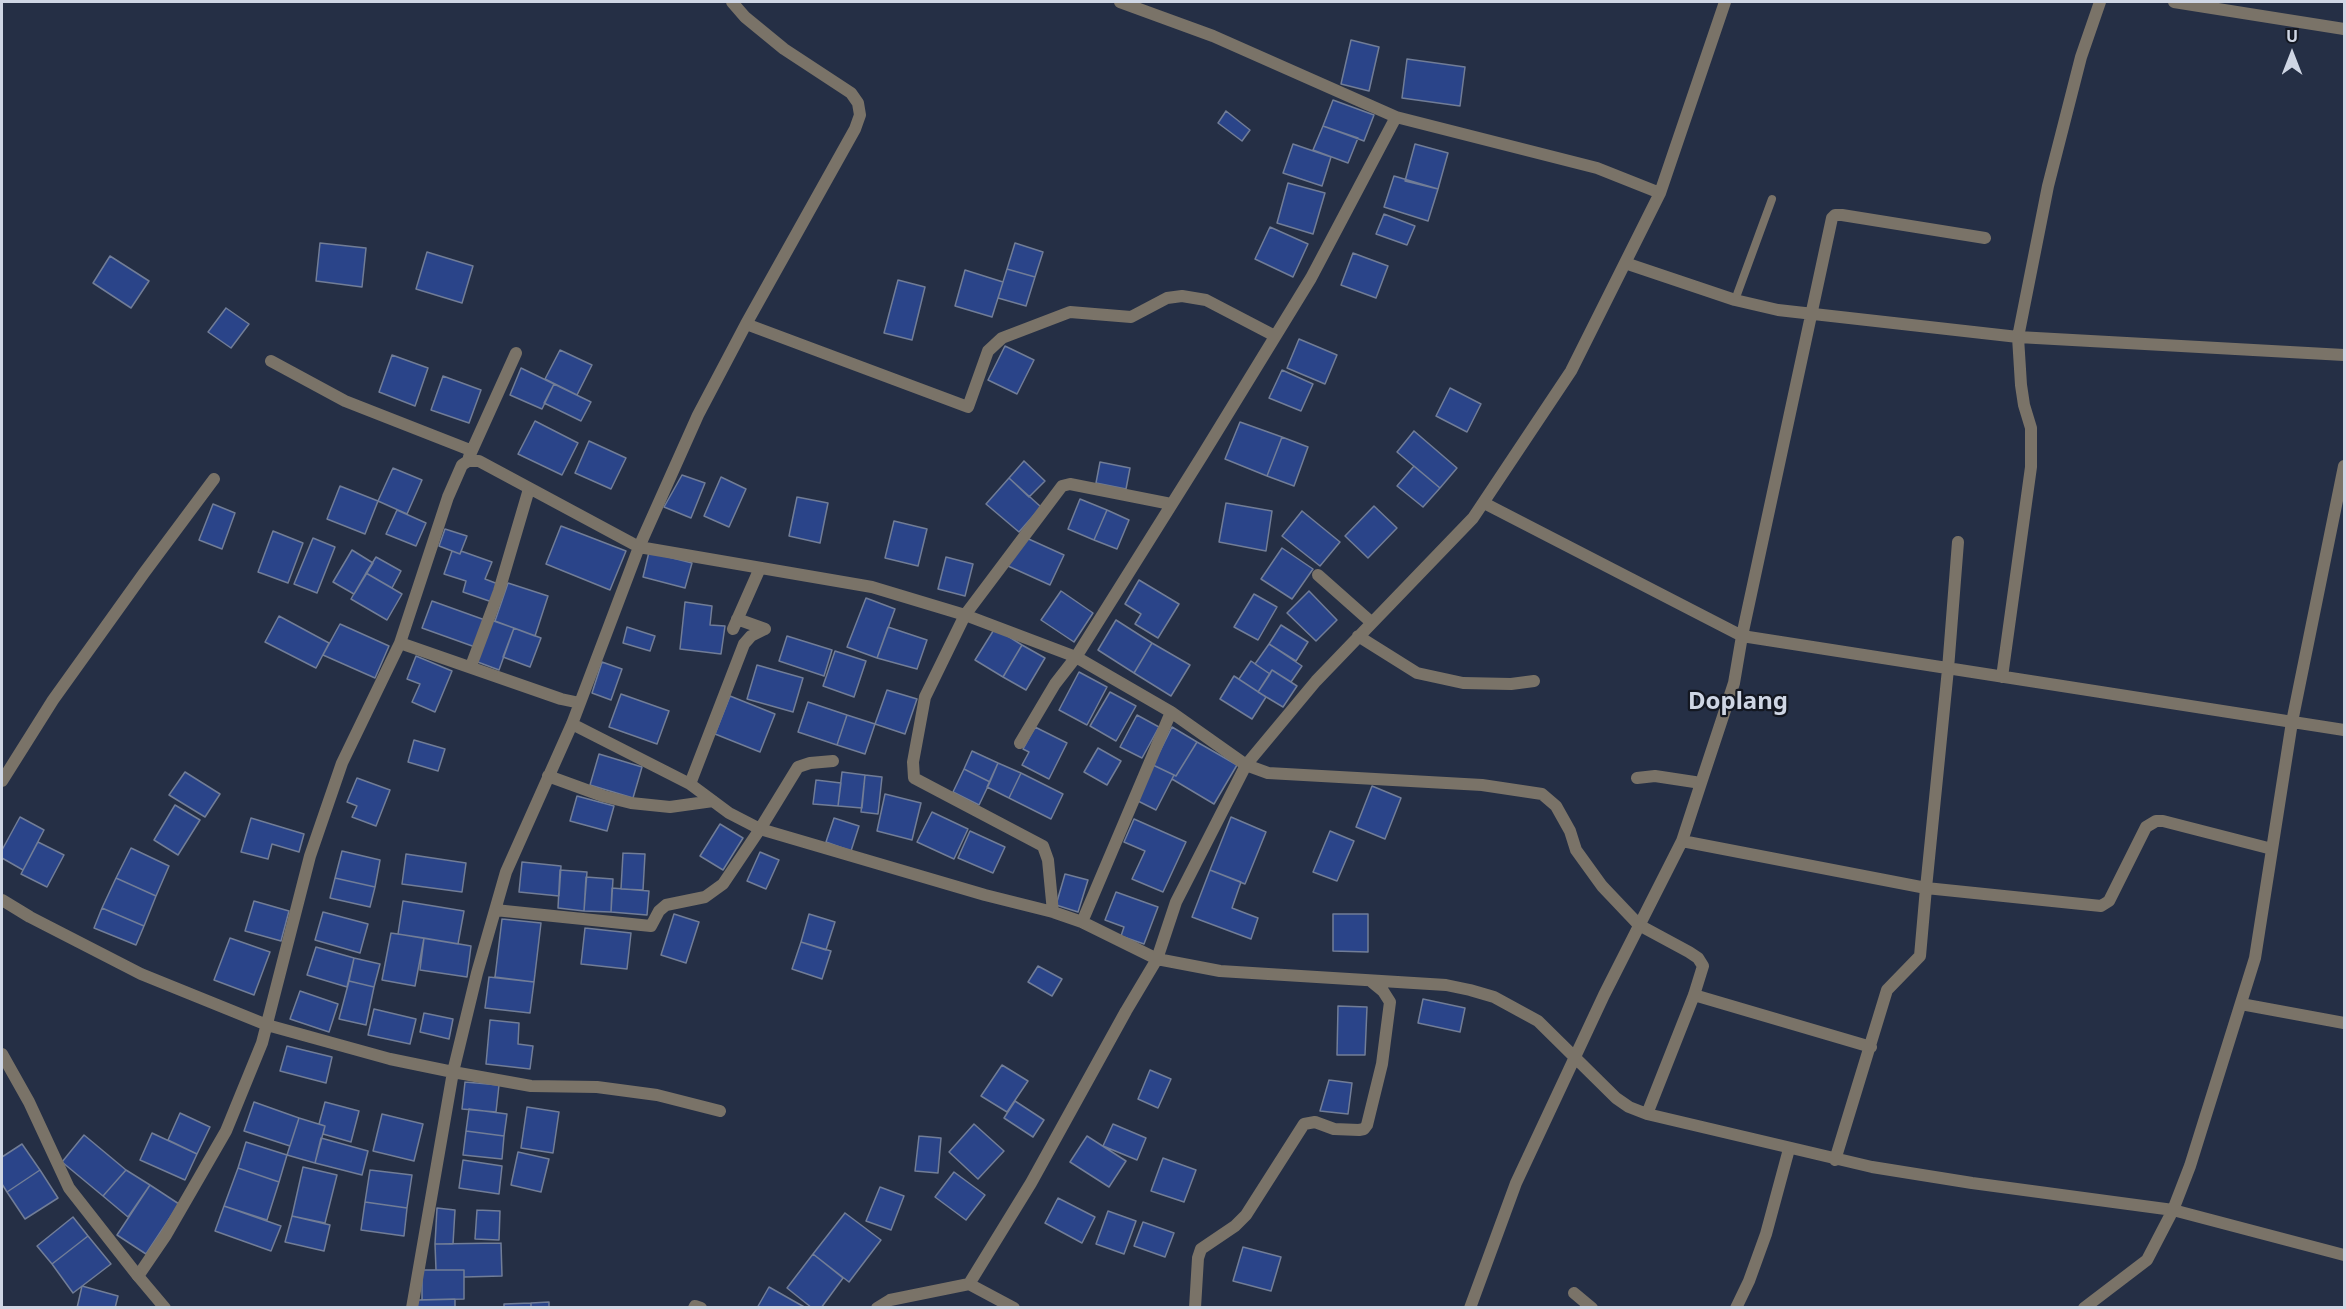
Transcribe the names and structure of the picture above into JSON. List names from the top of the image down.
{
  "districts": ["Doplang"],
  "north": "top"
}
